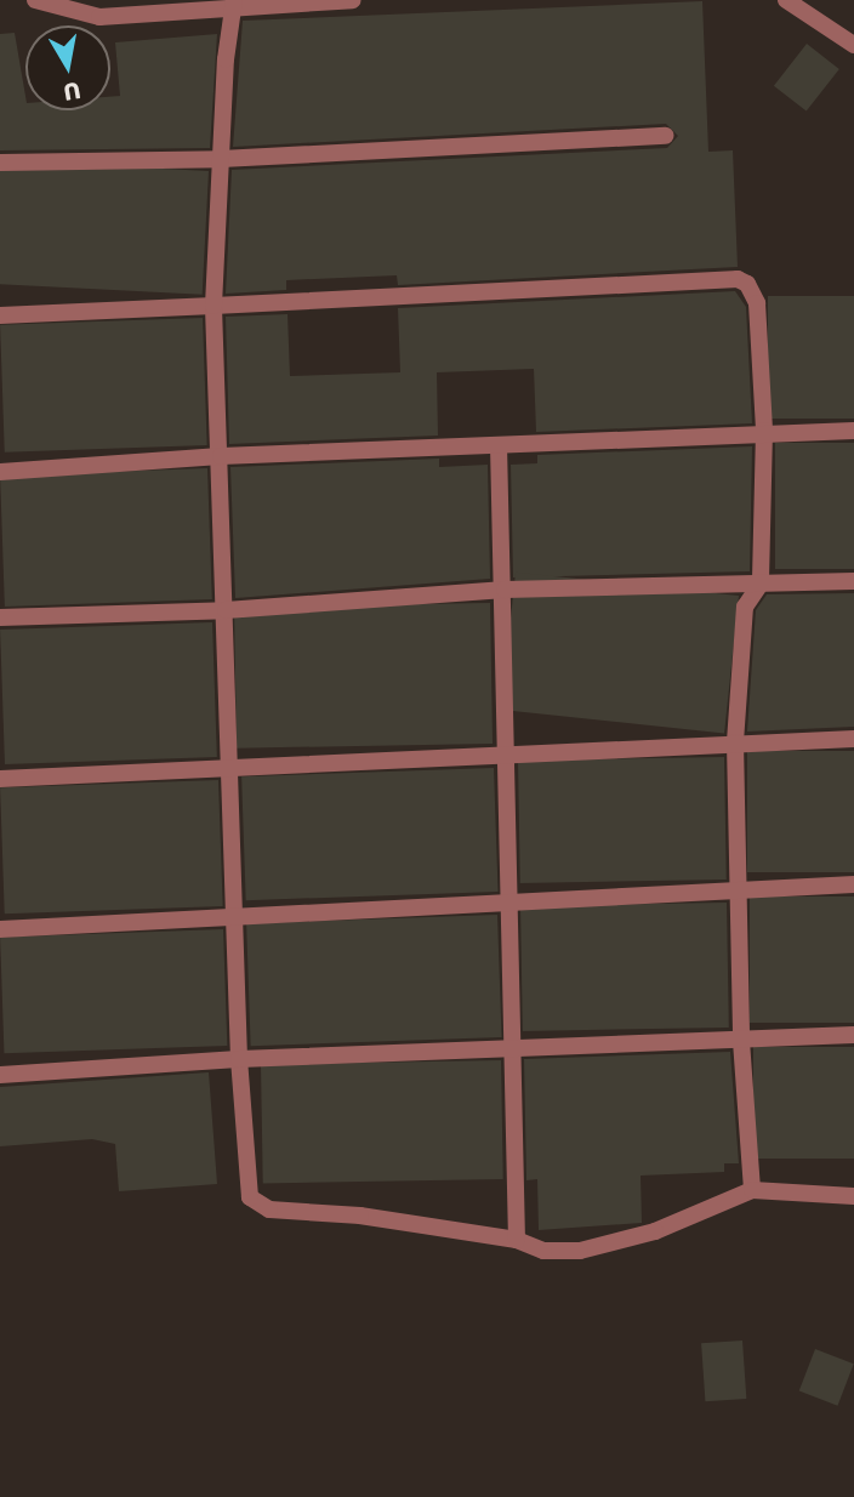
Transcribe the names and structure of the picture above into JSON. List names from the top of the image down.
{
  "north": "bottom"
}
